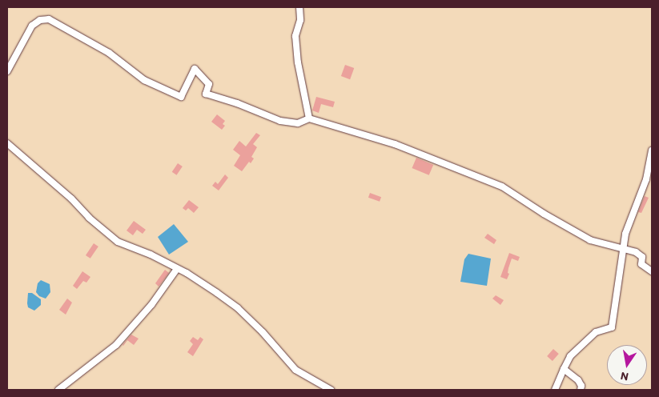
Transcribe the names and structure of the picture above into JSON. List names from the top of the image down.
{
  "north": "bottom"
}
